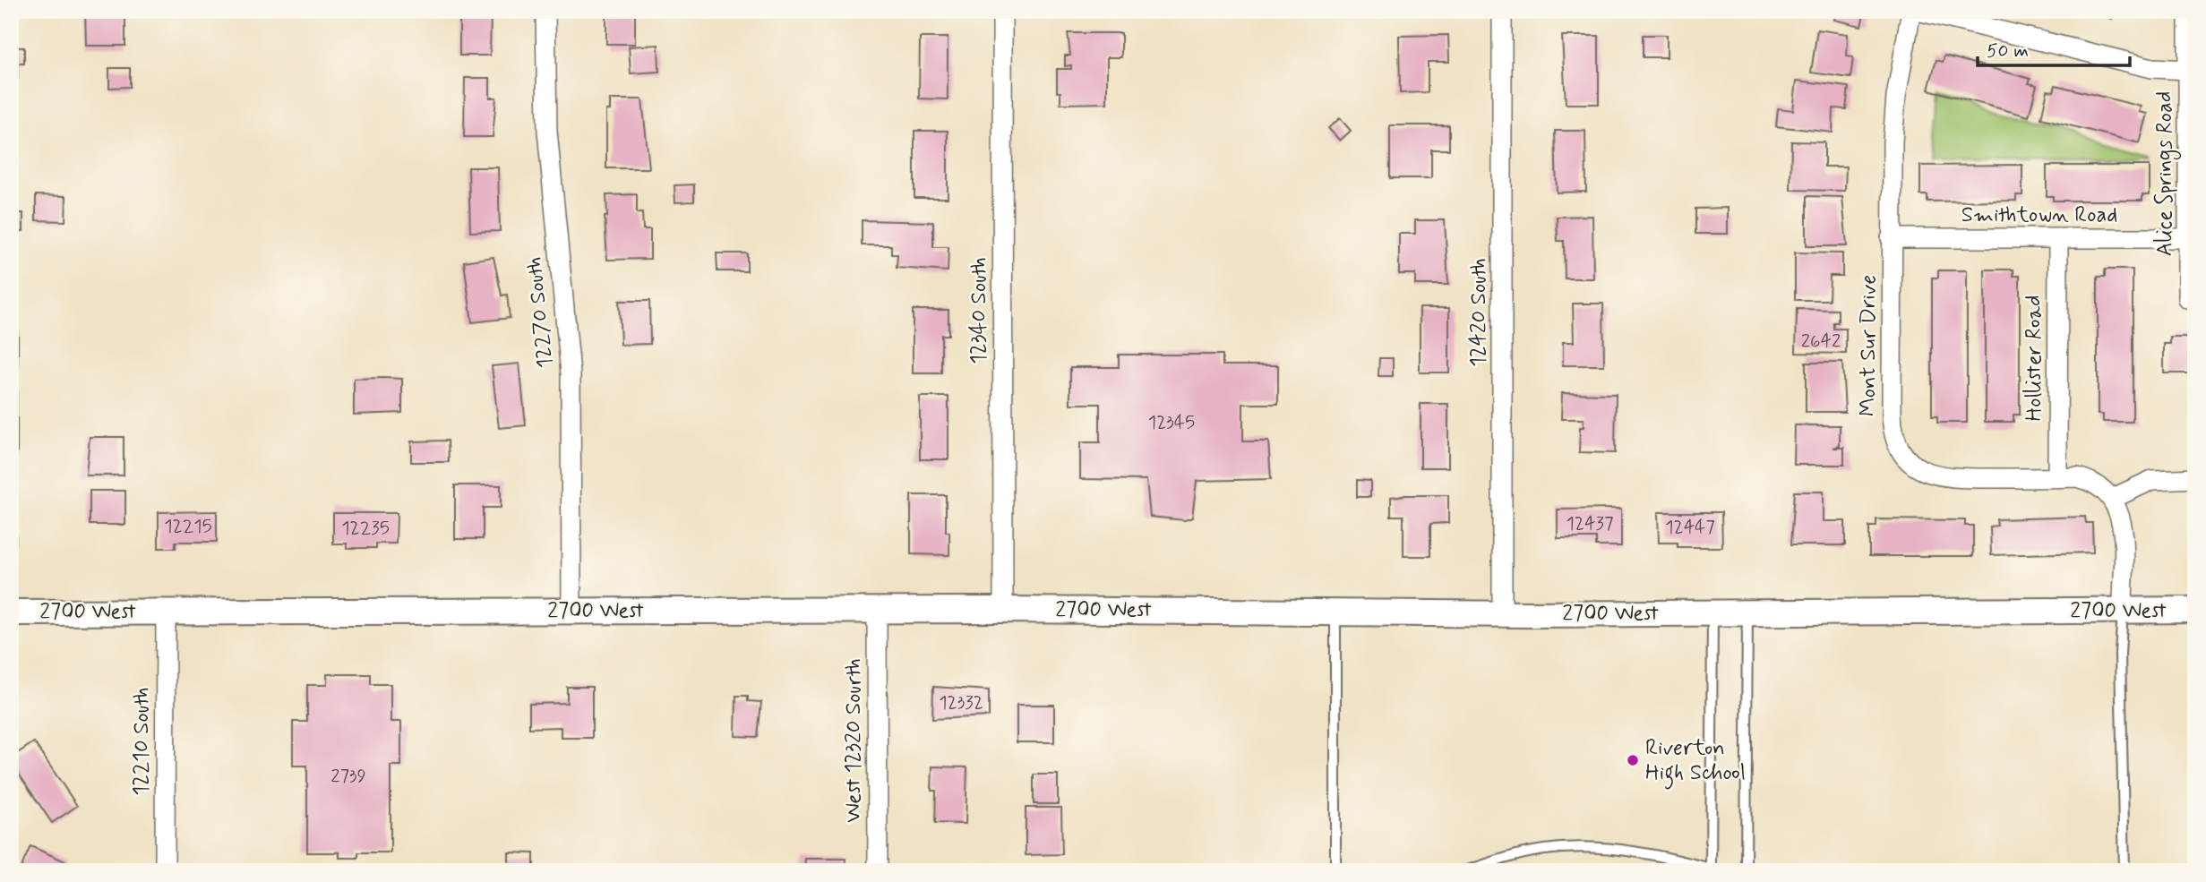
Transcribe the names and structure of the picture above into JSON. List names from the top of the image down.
{
  "streets": {
    "main road": ["2700 West"],
    "street": [
      "Alice Springs Road",
      "Smithtown Road",
      "12340 South",
      "12270 South",
      "12420 South",
      "Mont Sur Drive",
      "Hollister Road",
      "West 12320 Sourth",
      "12210 South"
    ]
  },
  "crossings": [
    ["Alice Springs Road", "Smithtown Road"],
    ["Smithtown Road", "Mont Sur Drive"],
    ["Smithtown Road", "Hollister Road"],
    ["12340 South", "2700 West"],
    ["12270 South", "2700 West"],
    ["12420 South", "2700 West"],
    ["Mont Sur Drive", "Hollister Road"],
    ["2700 West", "West 12320 Sourth"],
    ["2700 West", "12210 South"]
  ],
  "places": ["Riverton High School"],
  "house_numbers": [
    "2642",
    "12345",
    "12437",
    "12215",
    "12447",
    "12235",
    "12332",
    "2739"
  ],
  "scale_bar": "50 m"
}
